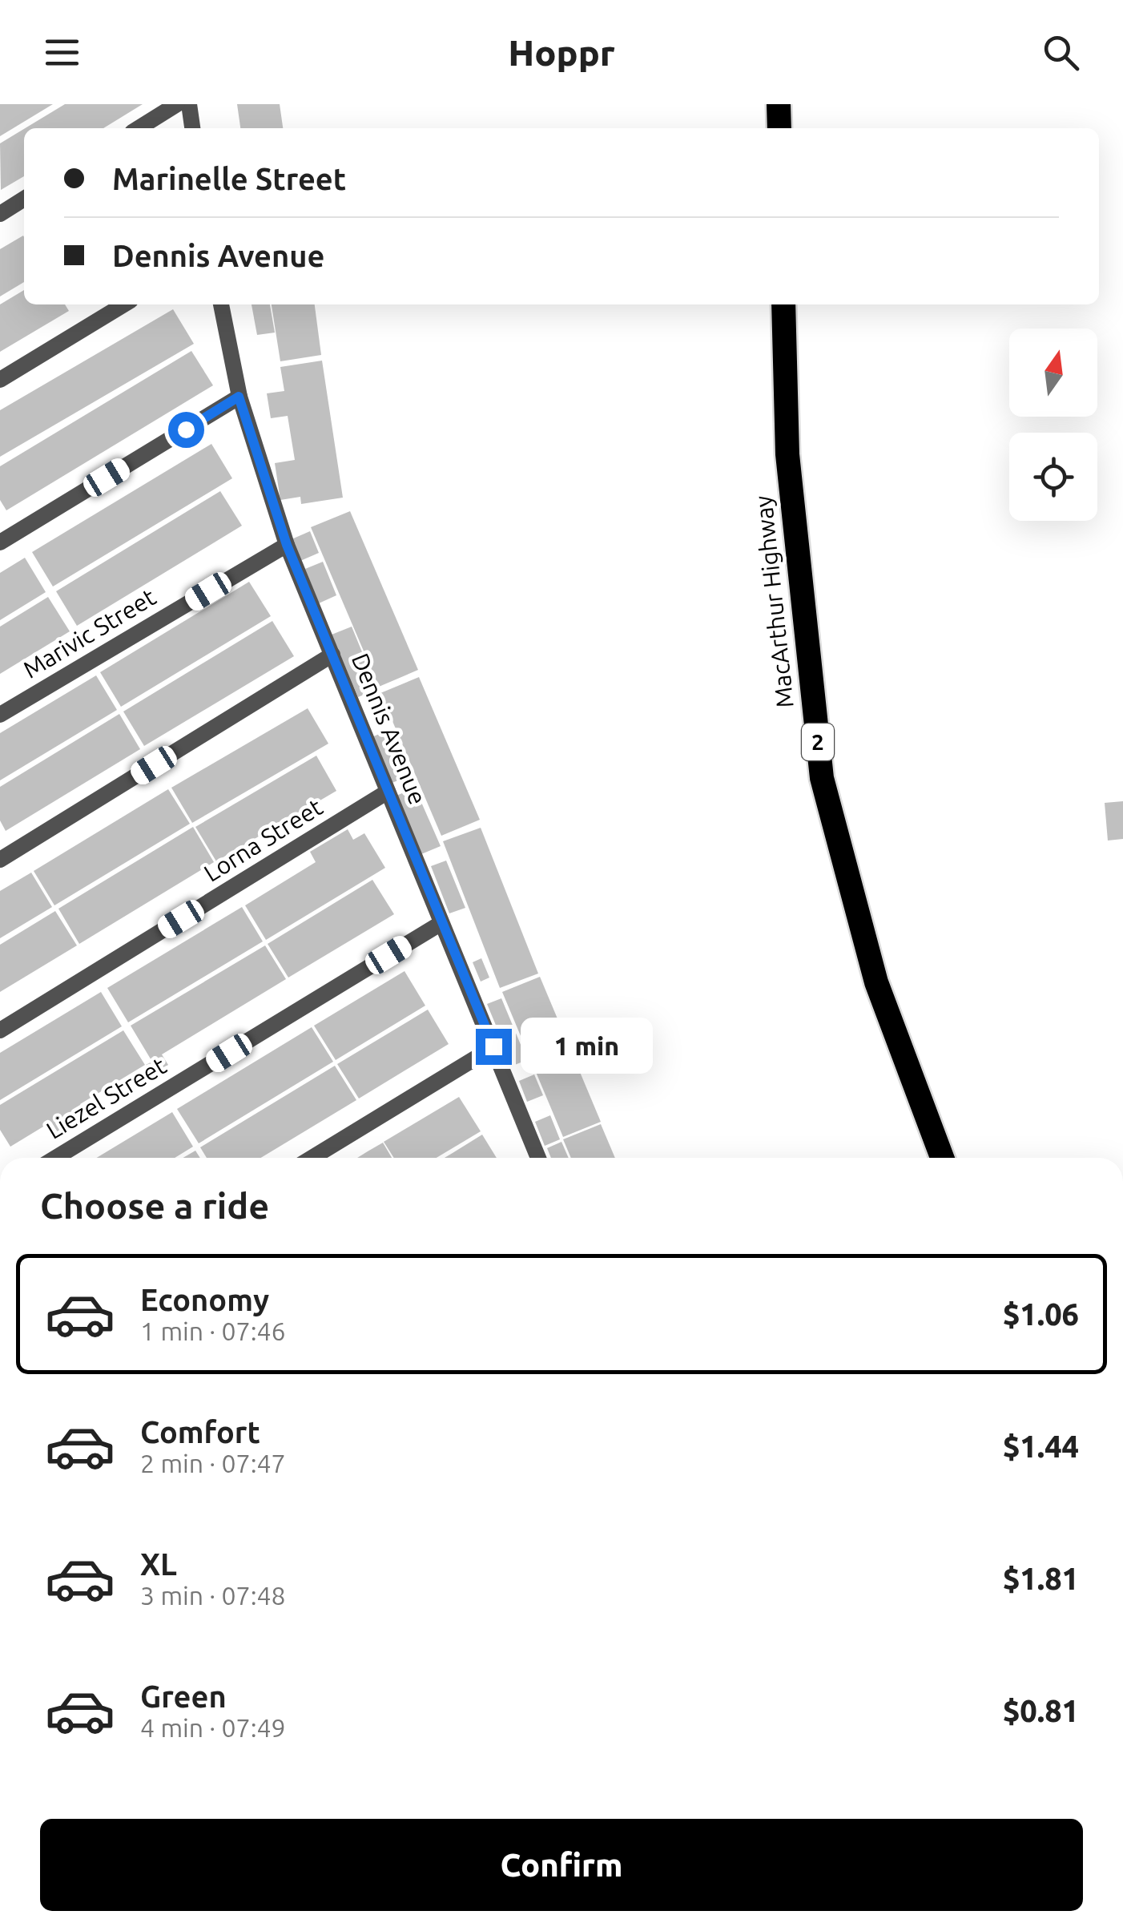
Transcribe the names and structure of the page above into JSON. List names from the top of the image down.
{
  "streets": {
    "highway": ["MacArthur Highway", "2"],
    "street": [
      "Marivic Street",
      "Dennis Avenue",
      "Lorna Street",
      "Liezel Street"
    ]
  },
  "crossings": [
    ["Marivic Street", "Dennis Avenue"],
    ["Dennis Avenue", "Lorna Street"],
    ["Dennis Avenue", "Liezel Street"]
  ],
  "north": "top",
  "page": {
    "header": "Hoppr",
    "banner": ["Marinelle Street", "Dennis Avenue"],
    "bubble": "1 min",
    "heading": "Choose a ride",
    "list": [
      {
        "name": "Economy",
        "note": "1 min · 07:46",
        "value": "$1.06"
      },
      {
        "name": "Comfort",
        "note": "2 min · 07:47",
        "value": "$1.44"
      },
      {
        "name": "XL",
        "note": "3 min · 07:48",
        "value": "$1.81"
      },
      {
        "name": "Green",
        "note": "4 min · 07:49",
        "value": "$0.81"
      }
    ],
    "buttons": "Confirm"
  }
}
